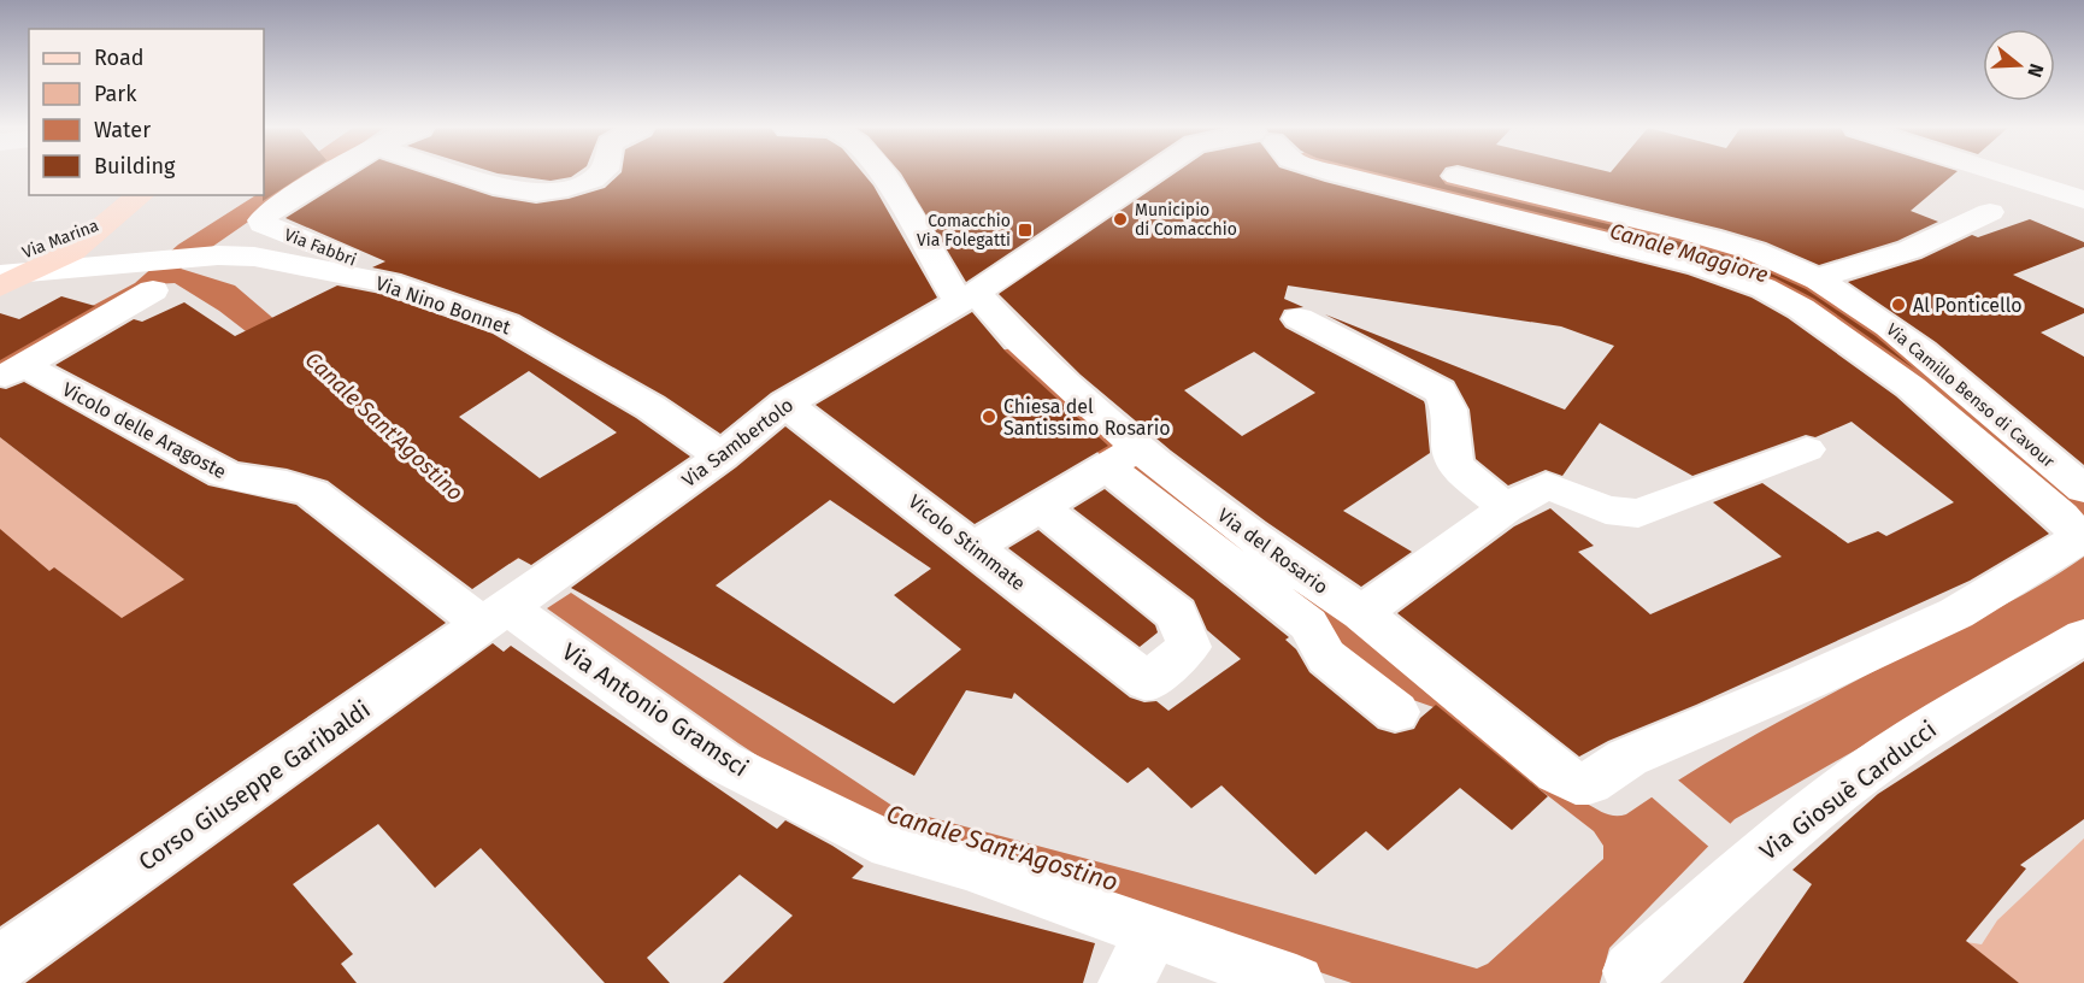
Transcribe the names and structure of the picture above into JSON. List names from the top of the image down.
{
  "streets": {
    "street": [
      "Via Marina",
      "Via Fabbri",
      "Via Nino Bonnet",
      "Via Camillo Benso di Cavour",
      "Vicolo delle Aragoste",
      "Via Sambertolo",
      "Vicolo Stimmate",
      "Via del Rosario",
      "Via Antonio Gramsci",
      "Corso Giuseppe Garibaldi",
      "Via Giosuè Carducci"
    ]
  },
  "crossings": [
    ["Via Marina", "Via Nino Bonnet"],
    ["Via Fabbri", "Via Nino Bonnet"],
    ["Via Nino Bonnet", "Via Sambertolo"],
    ["Via Camillo Benso di Cavour", "Via del Rosario"],
    ["Vicolo delle Aragoste", "Via Sambertolo"],
    ["Vicolo delle Aragoste", "Via Antonio Gramsci"],
    ["Vicolo delle Aragoste", "Corso Giuseppe Garibaldi"],
    ["Via Sambertolo", "Vicolo Stimmate"],
    ["Via Sambertolo", "Via del Rosario"],
    ["Via Sambertolo", "Via Antonio Gramsci"],
    ["Via Sambertolo", "Corso Giuseppe Garibaldi"],
    ["Via Antonio Gramsci", "Corso Giuseppe Garibaldi"]
  ],
  "water": ["Canale Maggiore", "Canale Sant'Agostino"],
  "places": {
    "other": ["Municipio di Comacchio", "Al Ponticello", "Chiesa del Santissimo Rosario"],
    "transit": ["Comacchio Via Folegatti"]
  },
  "legend": [
    "Road",
    "Park",
    "Water",
    "Building"
  ],
  "north": "right"
}
